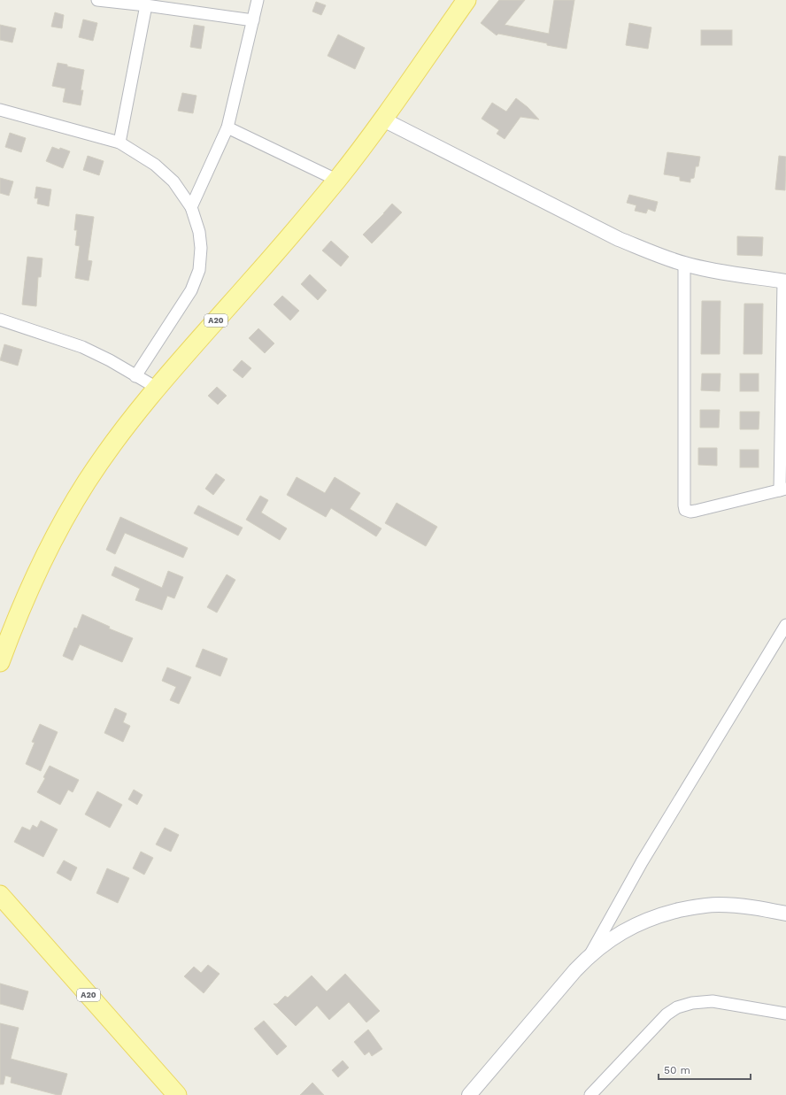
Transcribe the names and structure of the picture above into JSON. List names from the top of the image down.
{
  "streets": {
    "main road": ["A20"]
  },
  "scale_bar": "50 m"
}
